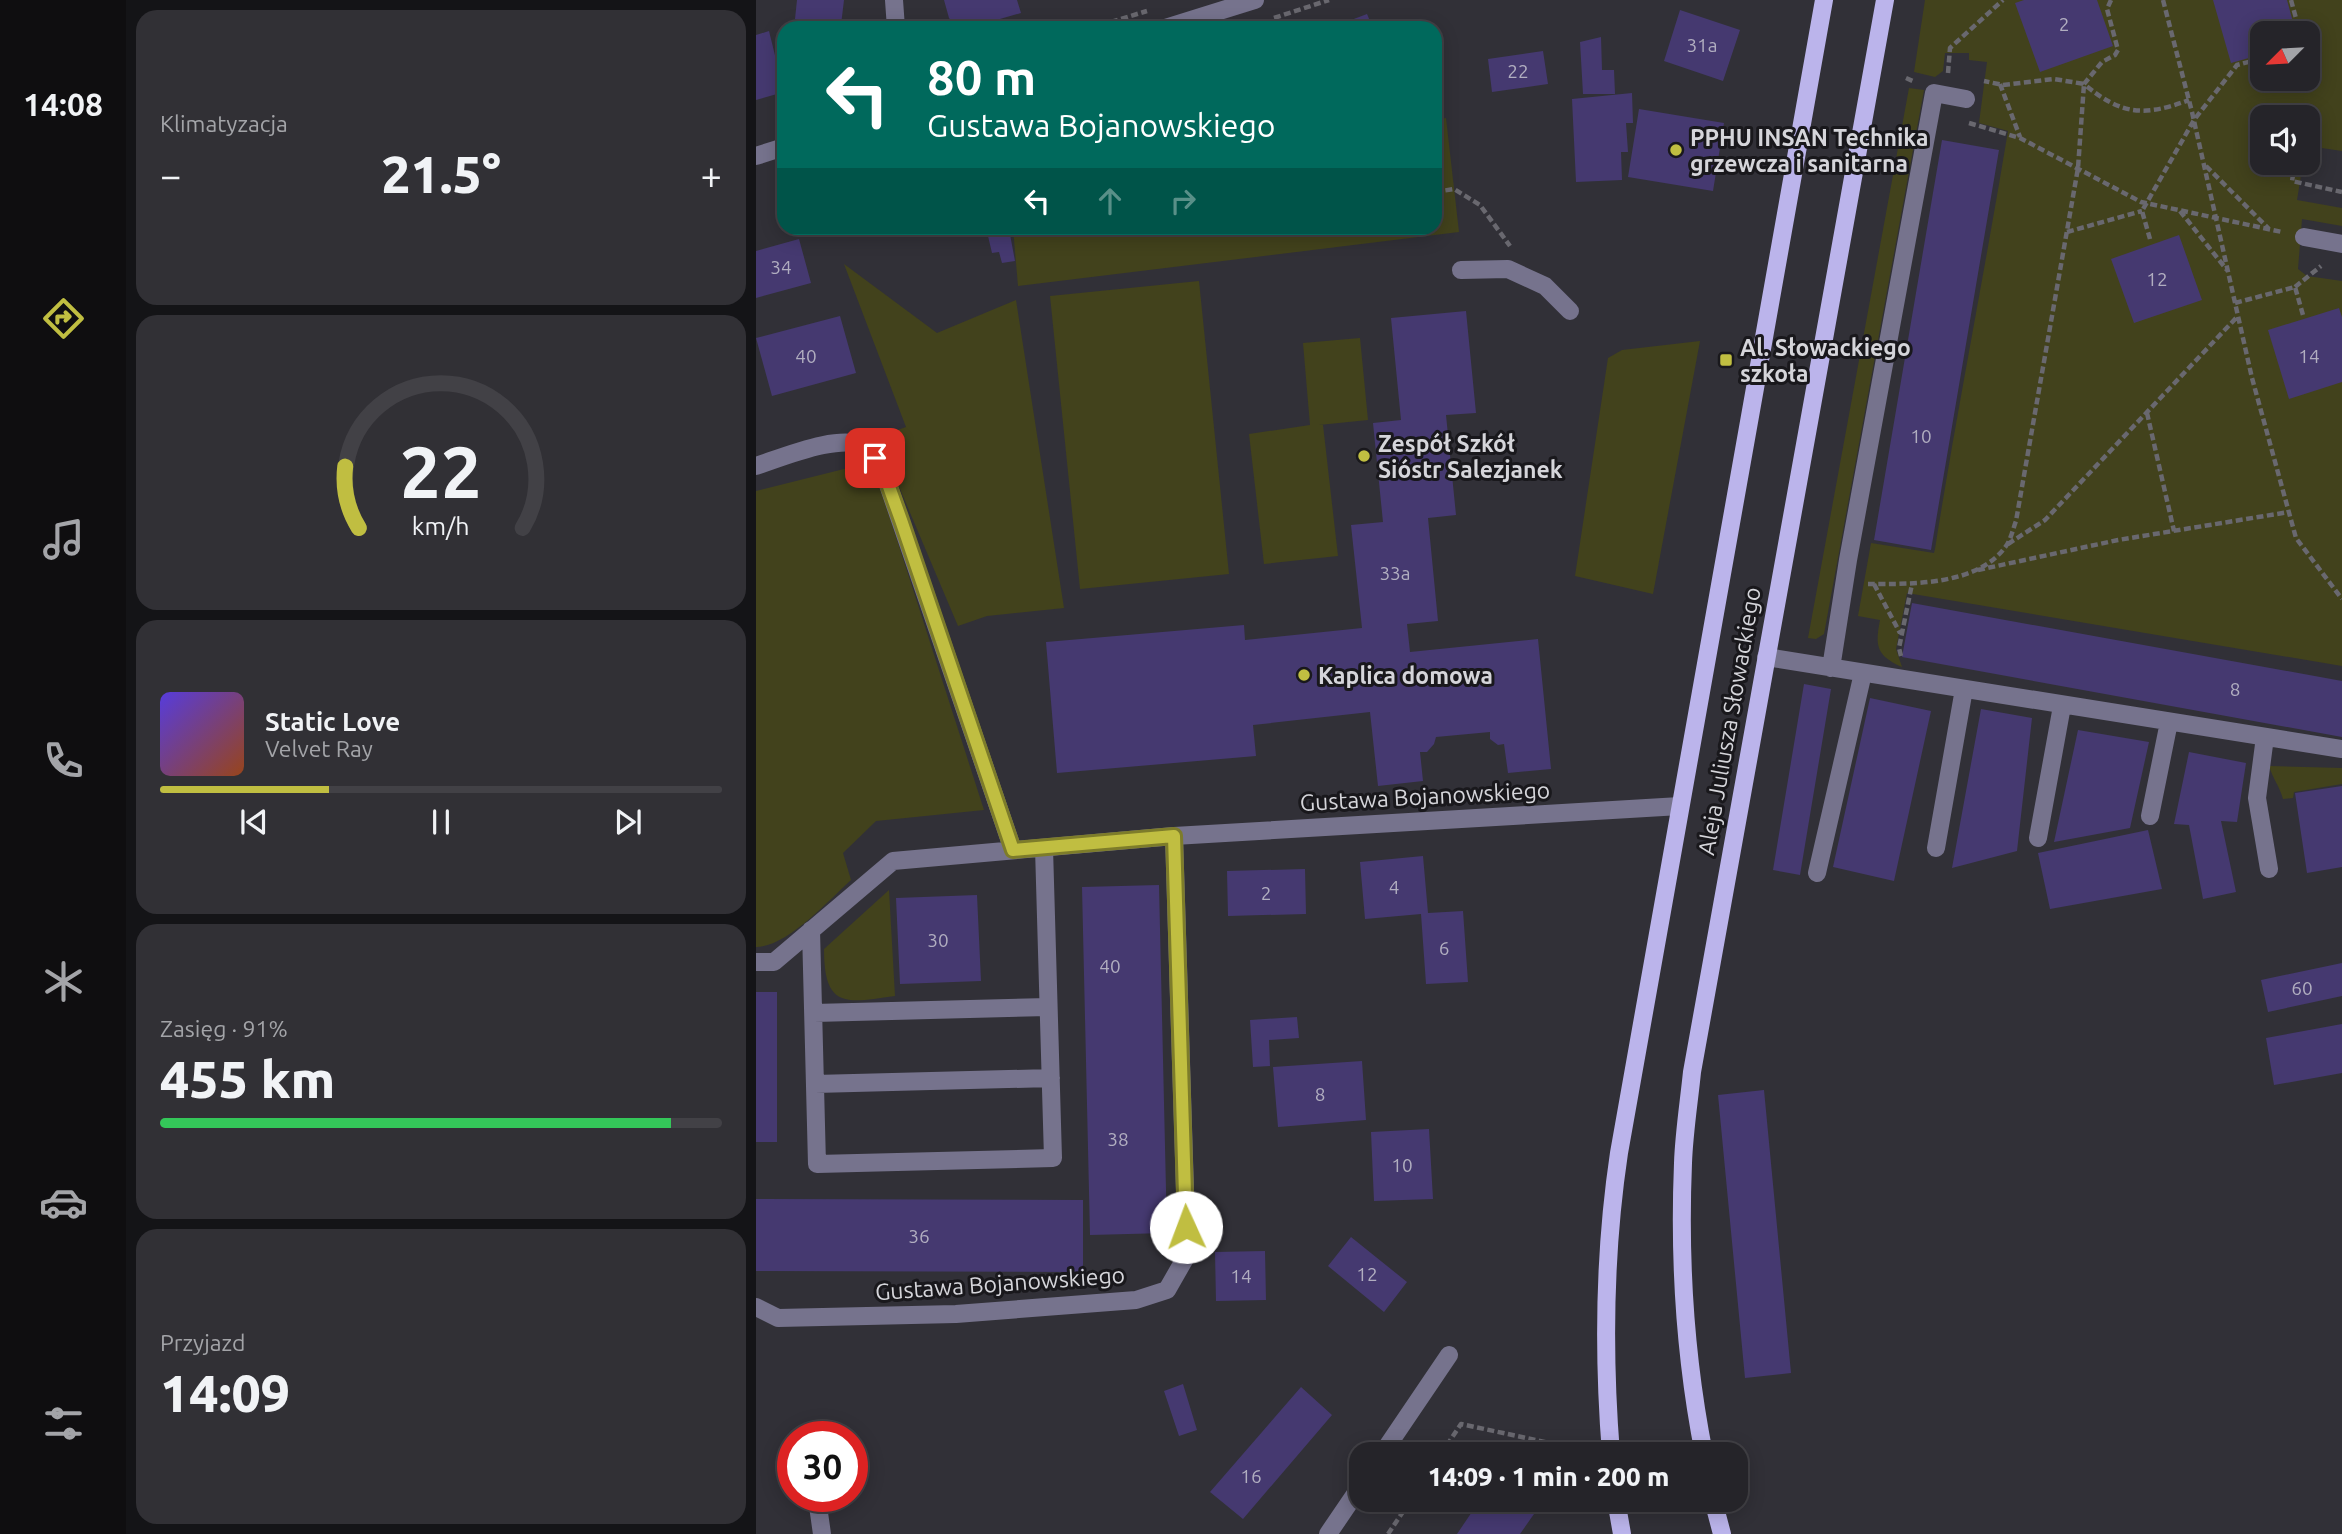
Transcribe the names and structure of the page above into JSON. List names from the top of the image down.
{
  "streets": {
    "main road": ["Aleja Juliusza Słowackiego"],
    "street": ["Gustawa Bojanowskiego"]
  },
  "crossings": [
    ["Aleja Juliusza Słowackiego", "Gustawa Bojanowskiego"]
  ],
  "places": {
    "other": ["PPHU INSAN Technika grzewcza i sanitarna", "Zespół Szkół Sióstr Salezjanek", "Kaplica domowa"],
    "transit": ["Al. Słowackiego szkoła"]
  },
  "house_numbers": [
    "2",
    "31a",
    "22",
    "34",
    "12",
    "40",
    "14",
    "10",
    "33a",
    "8",
    "4",
    "2",
    "30",
    "6",
    "40",
    "60",
    "8",
    "38",
    "10",
    "36",
    "12",
    "14",
    "16"
  ],
  "north": "bottom left",
  "page": {
    "tabs": "14:08",
    "tile": [
      "Klimatyzacja",
      ["Zasięg · 91%", "455 km"],
      ["Przyjazd", "14:09"]
    ],
    "turn": ["80 m", "Gustawa Bojanowskiego"],
    "heat": ["−", "21.5°", "+"],
    "song": ["Static Love", "Velvet Ray"],
    "limit": "30",
    "trip": "14:09 · 1 min · 200 m",
    "gauge": ["22", "km/h"]
  }
}
